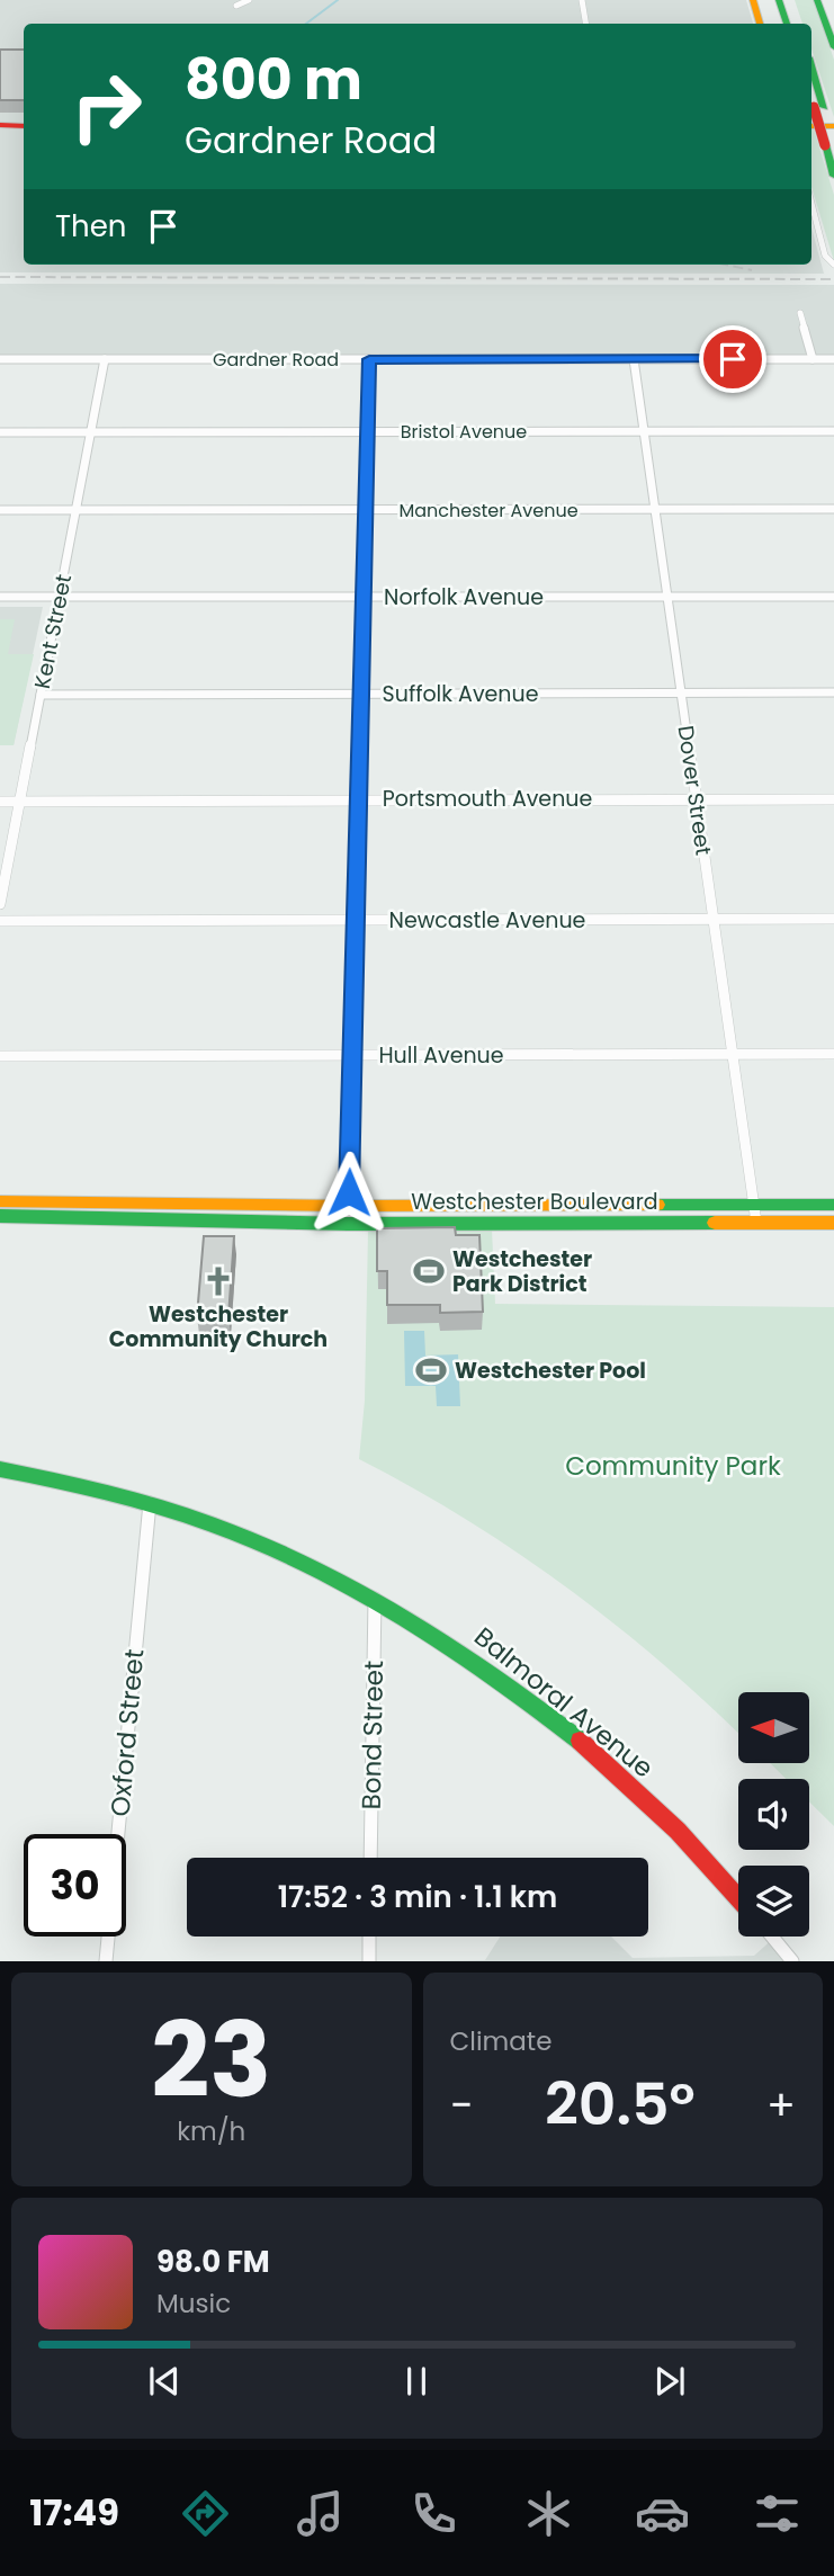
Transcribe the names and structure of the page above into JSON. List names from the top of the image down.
{
  "streets": {
    "street": [
      "Gardner Road",
      "Bristol Avenue",
      "Manchester Avenue",
      "Norfolk Avenue",
      "Kent Street",
      "Suffolk Avenue",
      "Dover Street",
      "Portsmouth Avenue",
      "Newcastle Avenue",
      "Hull Avenue",
      "Westchester Boulevard",
      "Balmoral Avenue",
      "Oxford Street",
      "Bond Street"
    ]
  },
  "crossings": [
    ["Gardner Road", "Kent Street"],
    ["Gardner Road", "Dover Street"],
    ["Bristol Avenue", "Kent Street"],
    ["Bristol Avenue", "Dover Street"],
    ["Manchester Avenue", "Kent Street"],
    ["Manchester Avenue", "Dover Street"],
    ["Norfolk Avenue", "Kent Street"],
    ["Norfolk Avenue", "Dover Street"],
    ["Kent Street", "Suffolk Avenue"],
    ["Kent Street", "Portsmouth Avenue"],
    ["Suffolk Avenue", "Dover Street"],
    ["Dover Street", "Portsmouth Avenue"],
    ["Dover Street", "Newcastle Avenue"],
    ["Dover Street", "Hull Avenue"],
    ["Dover Street", "Westchester Boulevard"],
    ["Balmoral Avenue", "Oxford Street"],
    ["Balmoral Avenue", "Bond Street"]
  ],
  "parks": ["Community Park"],
  "places": {
    "sports": ["Westchester Park District", "Westchester Pool"],
    "church": ["Westchester Community Church"]
  },
  "north": "left",
  "page": {
    "turn": ["800 m", "Gardner Road"],
    "then": "Then",
    "limit": "30",
    "trip": "17:52 · 3 min · 1.1 km",
    "tile": [
      ["23", "km/h"],
      "Climate"
    ],
    "heat": ["−", "20.5°", "+"],
    "song": ["98.0 FM", "Music"],
    "tabs": "17:49"
  }
}
